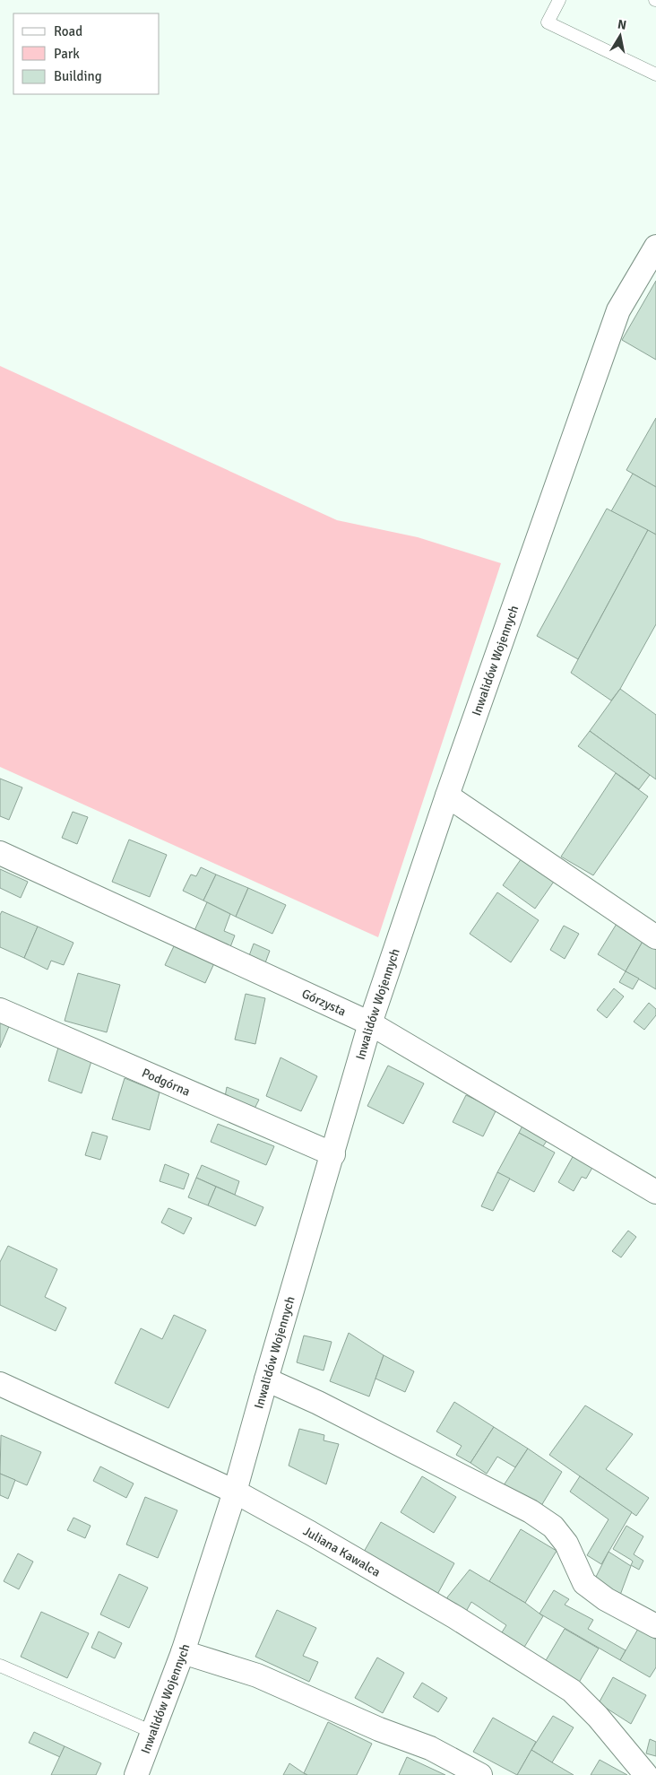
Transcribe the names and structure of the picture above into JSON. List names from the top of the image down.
{
  "streets": {
    "street": [
      "Inwalidów Wojennych",
      "Górzysta",
      "Podgórna",
      "Juliana Kawalca"
    ]
  },
  "crossings": [
    ["Inwalidów Wojennych", "Górzysta"],
    ["Inwalidów Wojennych", "Podgórna"],
    ["Inwalidów Wojennych", "Juliana Kawalca"]
  ],
  "legend": ["Road", "Park", "Building"],
  "north": "top"
}
